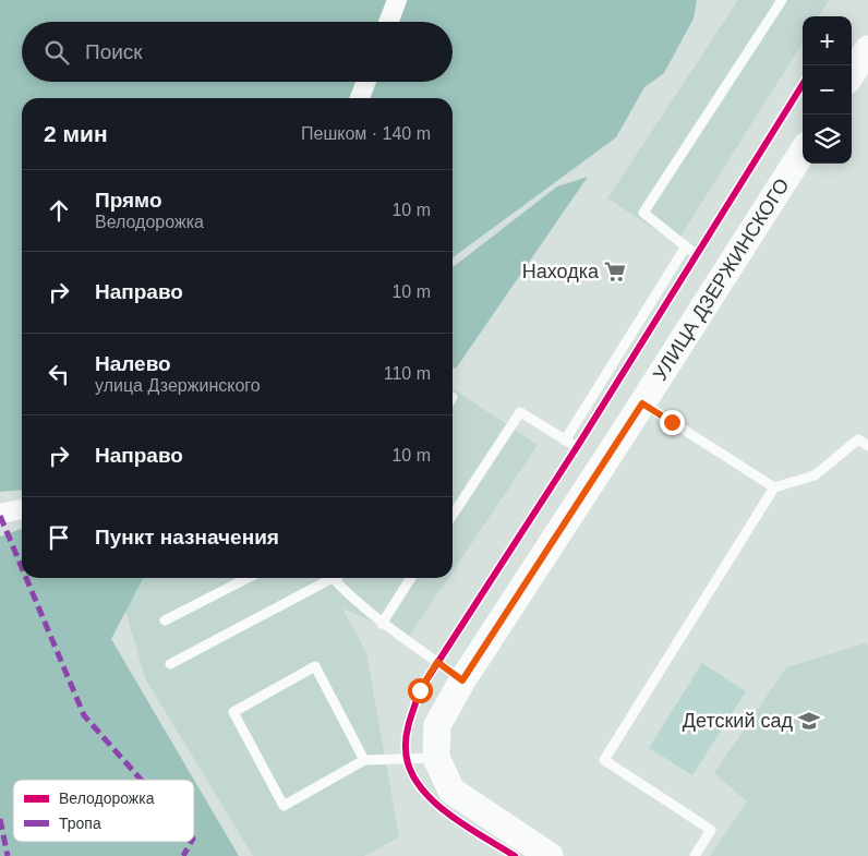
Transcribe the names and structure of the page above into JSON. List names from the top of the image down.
{
  "streets": {
    "main road": ["УЛИЦА ДЗЕРЖИНСКОГО"]
  },
  "places": {
    "supermarket": ["Находка"],
    "school or university": ["Детский сад"]
  },
  "legend": ["Велодорожка", "Тропа"],
  "page": {
    "map_buttons": ["+", "−"],
    "search": "Поиск",
    "heading": ["2 мин", "Пешком · 140 m"],
    "list": [
      ["Прямо", "Велодорожка", "10 m"],
      ["Направо", "10 m"],
      ["Налево", "улица Дзержинского", "110 m"],
      ["Направо", "10 m"],
      "Пункт назначения"
    ]
  }
}
